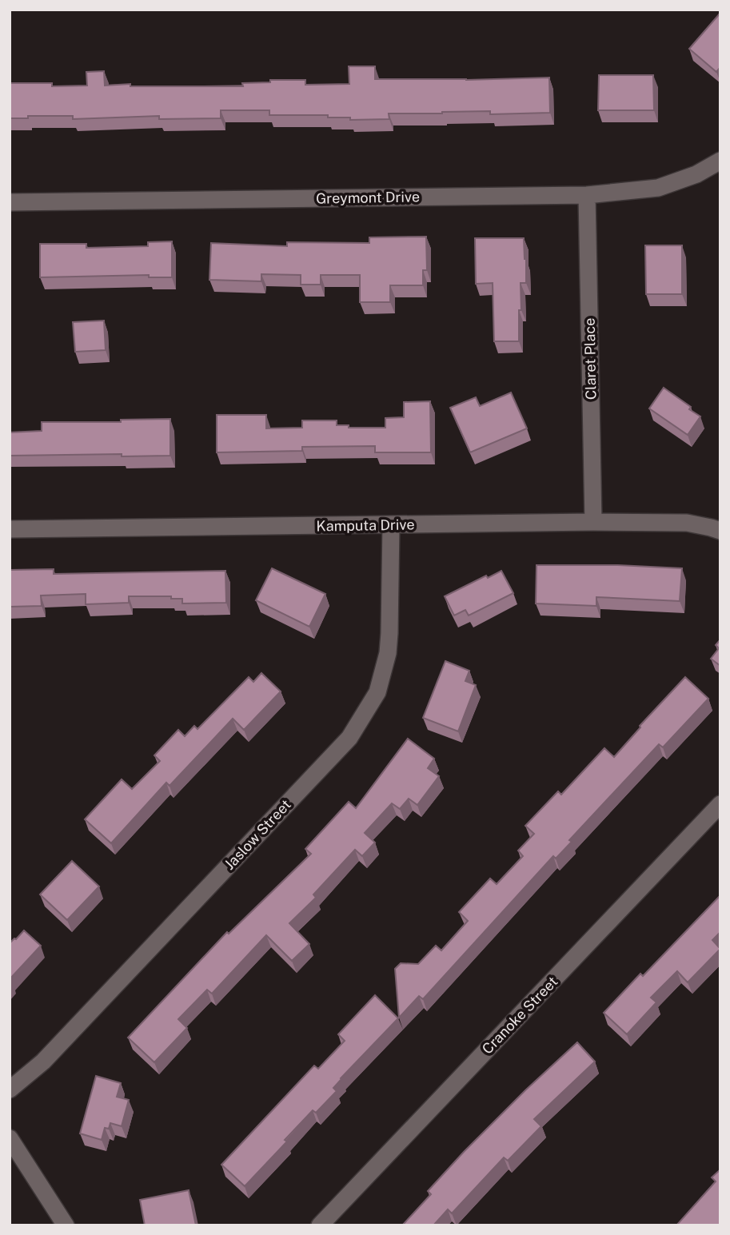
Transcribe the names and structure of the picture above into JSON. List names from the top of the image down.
{
  "streets": {
    "street": [
      "Greymont Drive",
      "Claret Place",
      "Kamputa Drive",
      "Jaslow Street",
      "Cranoke Street"
    ]
  },
  "crossings": [
    ["Greymont Drive", "Claret Place"],
    ["Claret Place", "Kamputa Drive"],
    ["Kamputa Drive", "Jaslow Street"]
  ]
}
